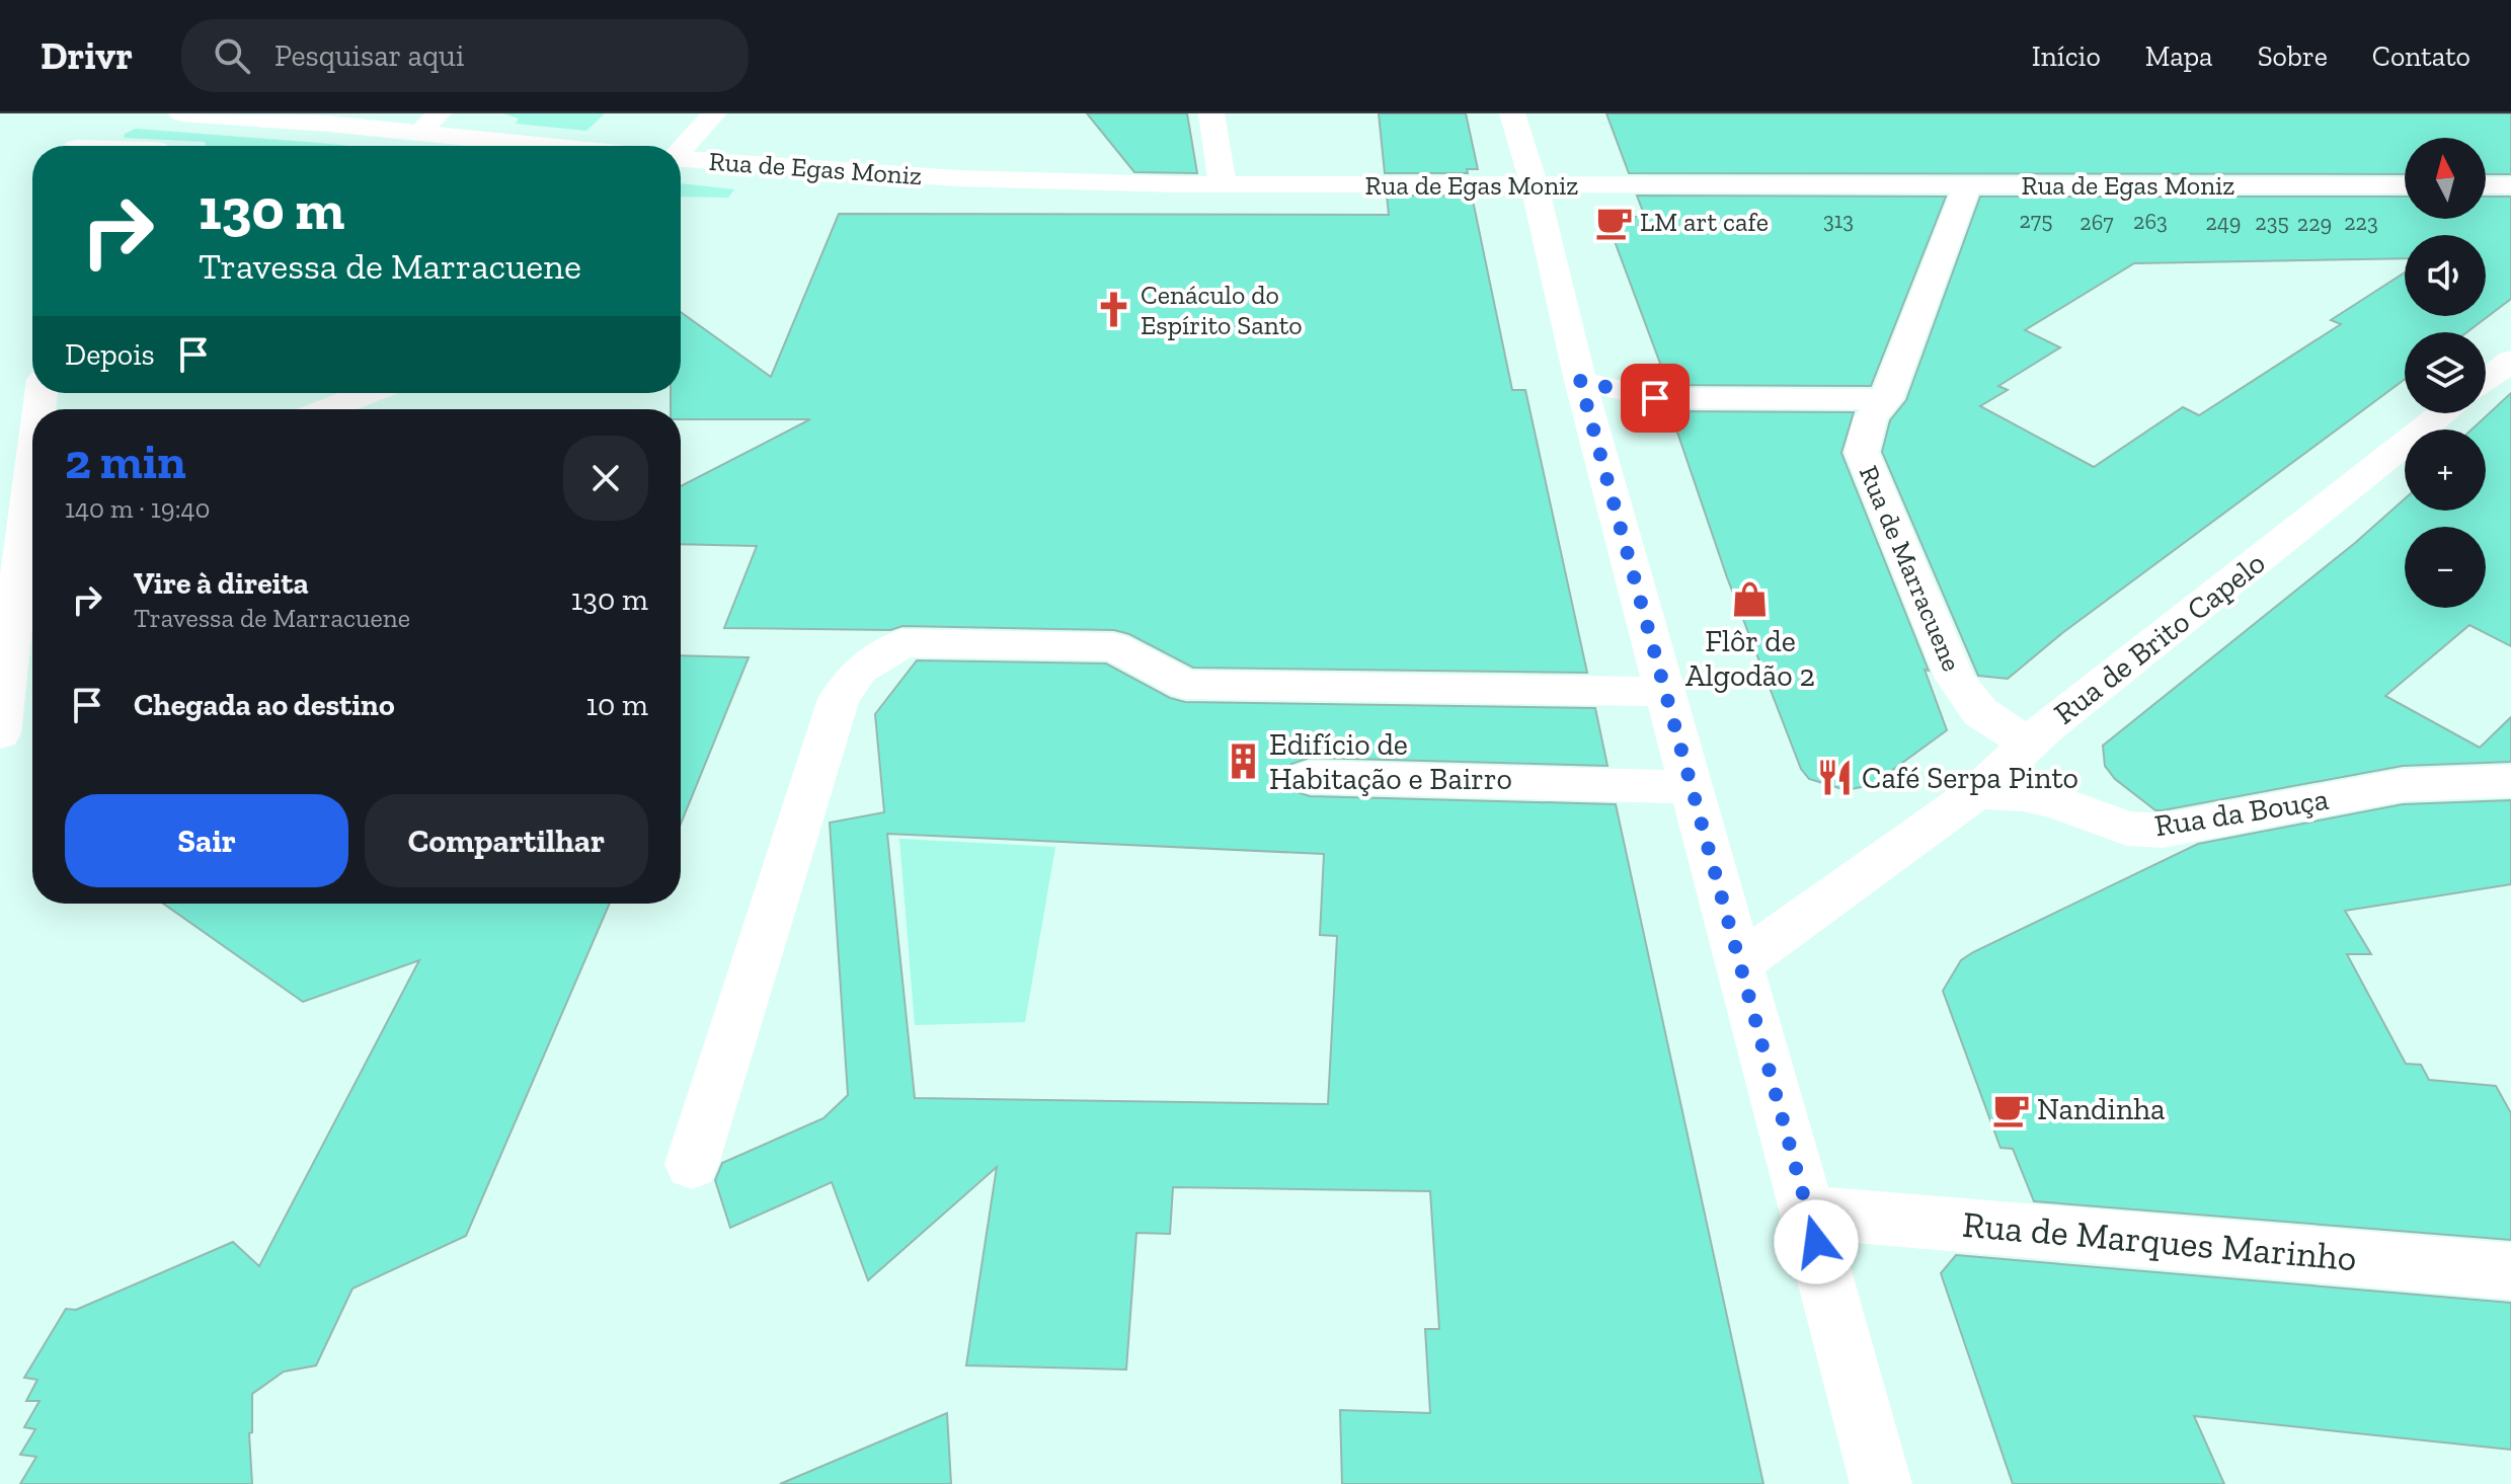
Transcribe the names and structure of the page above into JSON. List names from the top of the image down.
{
  "streets": {
    "street": [
      "Rua de Egas Moniz",
      "Rua de Marracuene",
      "Rua de Brito Capelo",
      "Rua da Bouça",
      "Rua de Marques Marinho"
    ]
  },
  "crossings": [
    ["Rua de Egas Moniz", "Rua de Marracuene"],
    ["Rua de Marracuene", "Rua de Brito Capelo"],
    ["Rua de Brito Capelo", "Rua da Bouça"]
  ],
  "places": {
    "cafe": ["LM art cafe", "Nandinha"],
    "church": ["Cenáculo do Espírito Santo"],
    "shop": ["Flôr de Algodão 2"],
    "building": ["Edifício de Habitação e Bairro"],
    "restaurant": ["Café Serpa Pinto"]
  },
  "house_numbers": [
    "313",
    "275",
    "263",
    "267",
    "249",
    "235",
    "223",
    "229"
  ],
  "north": "top",
  "page": {
    "header": "Drivr",
    "search": "Pesquisar aqui",
    "nav": [
      "Início",
      "Mapa",
      "Sobre",
      "Contato"
    ],
    "map_buttons": ["+", "−"],
    "turn": ["130 m", "Travessa de Marracuene"],
    "then": "Depois",
    "heading": ["2 min", "140 m · 19:40"],
    "list": [
      {
        "name": "Vire à direita",
        "note": "Travessa de Marracuene",
        "value": "130 m"
      },
      {
        "name": "Chegada ao destino",
        "value": "10 m"
      }
    ],
    "buttons": ["Sair", "Compartilhar"]
  }
}
